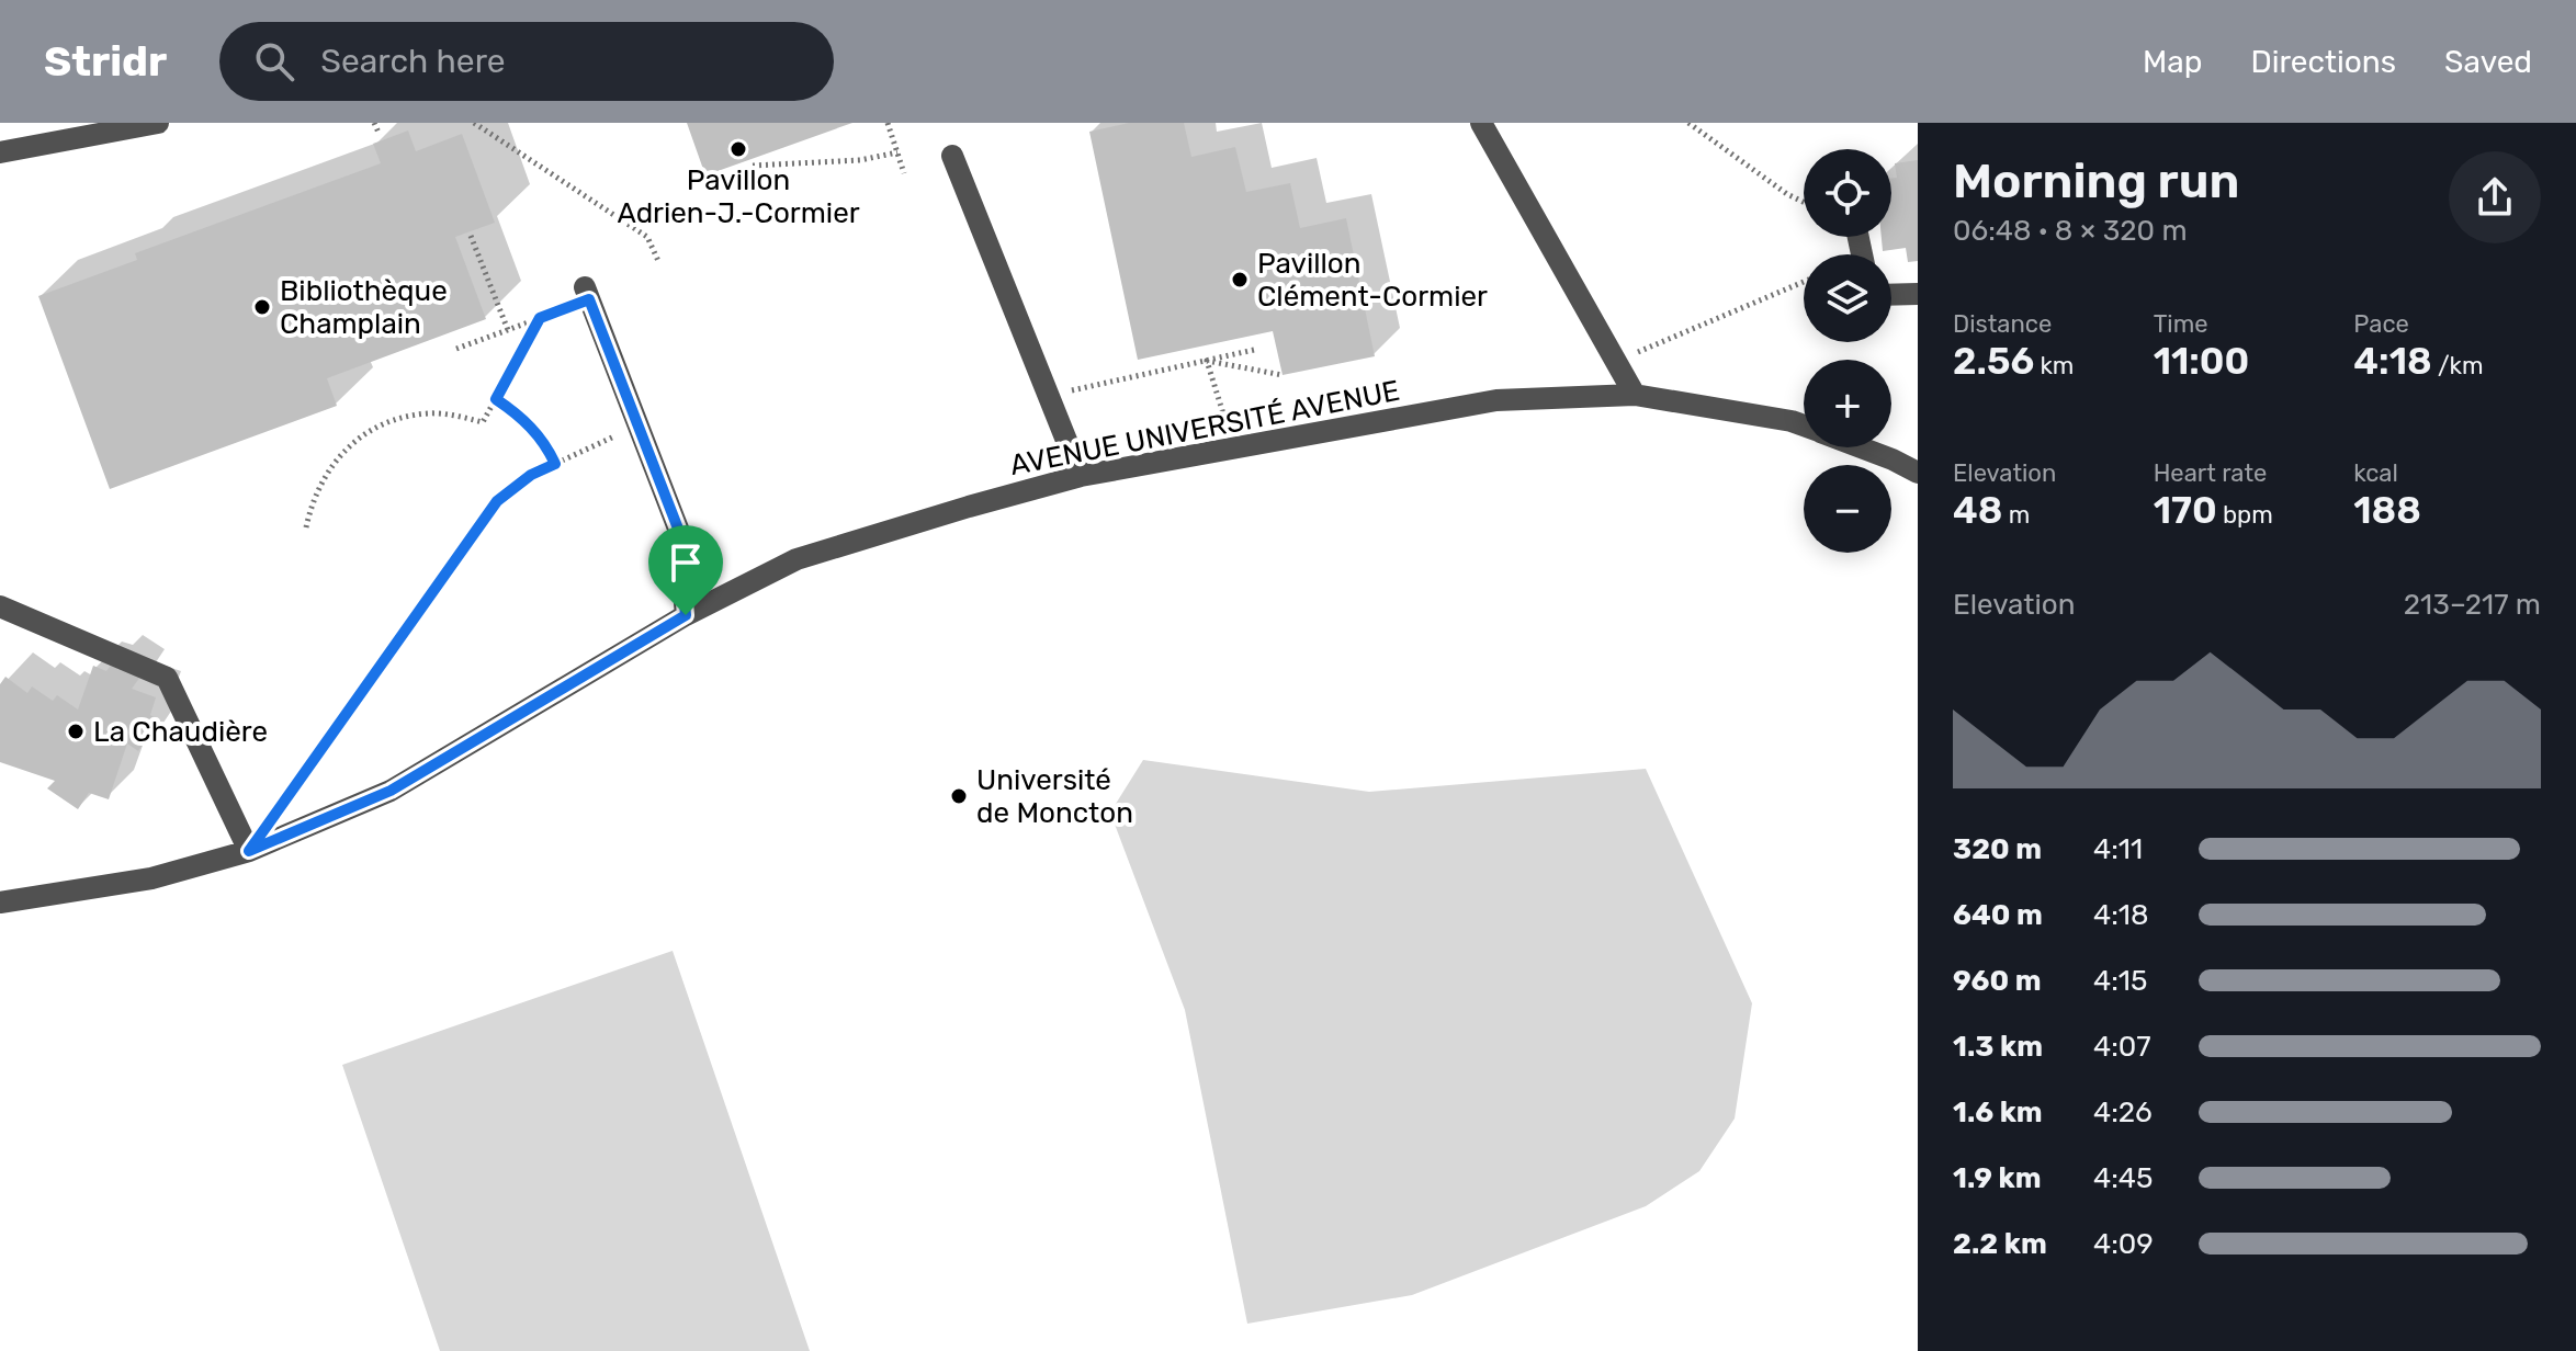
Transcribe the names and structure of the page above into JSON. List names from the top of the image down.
{
  "streets": {
    "street": ["AVENUE UNIVERSITÉ AVENUE"]
  },
  "places": [
    "Pavillon Adrien-J.-Cormier",
    "Pavillon Clément-Cormier",
    "Bibliothèque Champlain",
    "La Chaudière",
    "Université de Moncton"
  ],
  "page": {
    "header": "Stridr",
    "search": "Search here",
    "nav": ["Map", "Directions", "Saved"],
    "heading": ["Morning run", "06:48 · 8 × 320 m"],
    "map_buttons": ["+", "−"],
    "stats": [
      ["Distance", "2.56 km"],
      ["Time", "11:00"],
      ["Pace", "4:18 /km"],
      ["Elevation", "48 m"],
      ["Heart rate", "170 bpm"],
      ["kcal", "188"]
    ],
    "chart": ["Elevation", "213–217 m"],
    "list": [
      {
        "name": "320 m",
        "note": "4:11"
      },
      {
        "name": "640 m",
        "note": "4:18"
      },
      {
        "name": "960 m",
        "note": "4:15"
      },
      {
        "name": "1.3 km",
        "note": "4:07"
      },
      {
        "name": "1.6 km",
        "note": "4:26"
      },
      {
        "name": "1.9 km",
        "note": "4:45"
      },
      {
        "name": "2.2 km",
        "note": "4:09"
      }
    ]
  }
}
